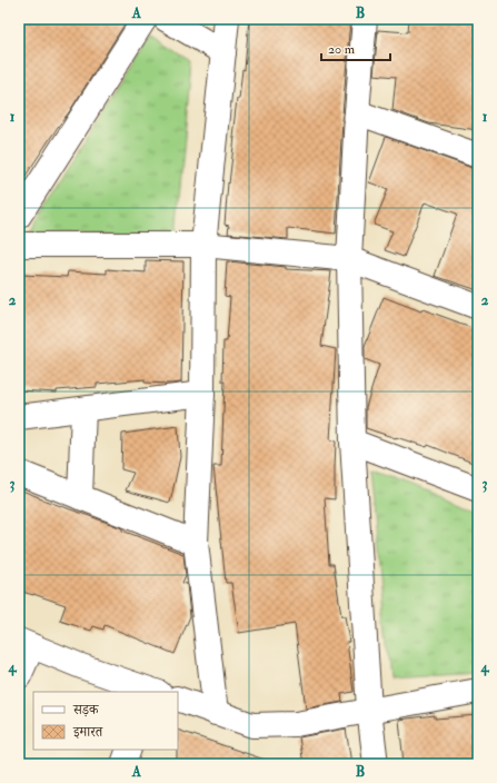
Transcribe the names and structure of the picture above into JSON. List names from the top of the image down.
{
  "legend": ["सड़क", "इमारत"],
  "scale_bar": "20 m",
  "grid": {
    "columns": ["A", "B"],
    "rows": [
      "1",
      "2",
      "3",
      "4"
    ]
  }
}
